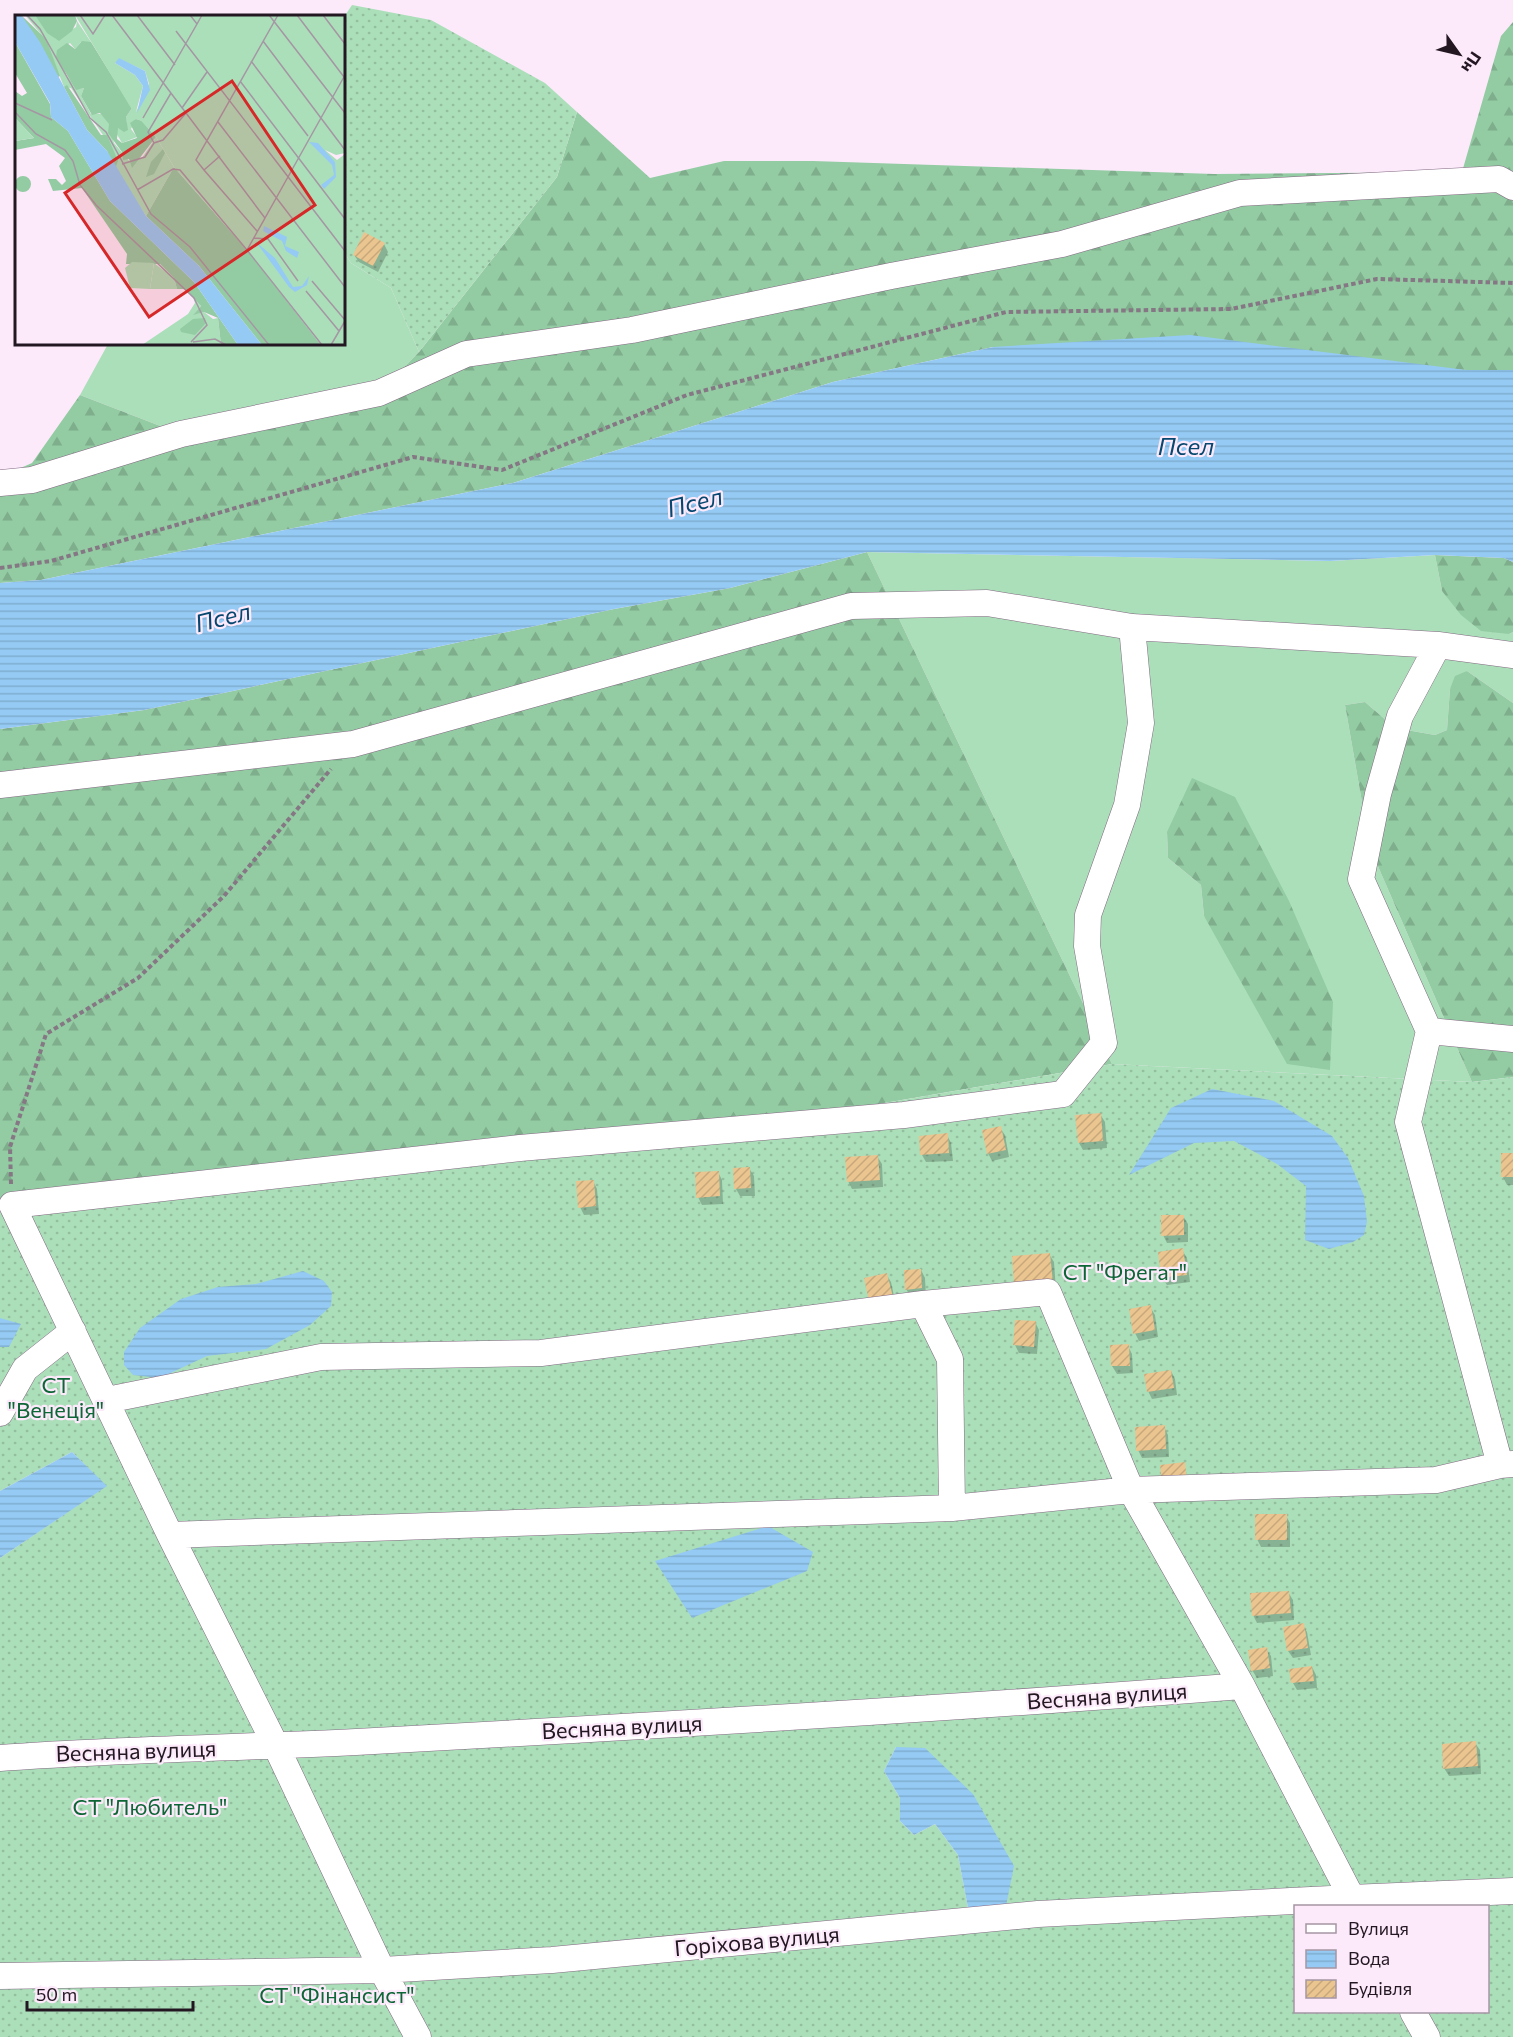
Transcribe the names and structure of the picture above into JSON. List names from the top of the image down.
{
  "streets": {
    "street": ["Весняна вулиця", "Горіхова вулиця"]
  },
  "water": ["Псел"],
  "parks": [
    "СТ \"Фрегат\"",
    "СТ \"Венеція\"",
    "СТ \"Любитель\"",
    "СТ \"Фiнансист\""
  ],
  "legend": ["Вулиця", "Вода", "Будівля"],
  "scale_bar": "50 m",
  "north": "bottom right"
}
